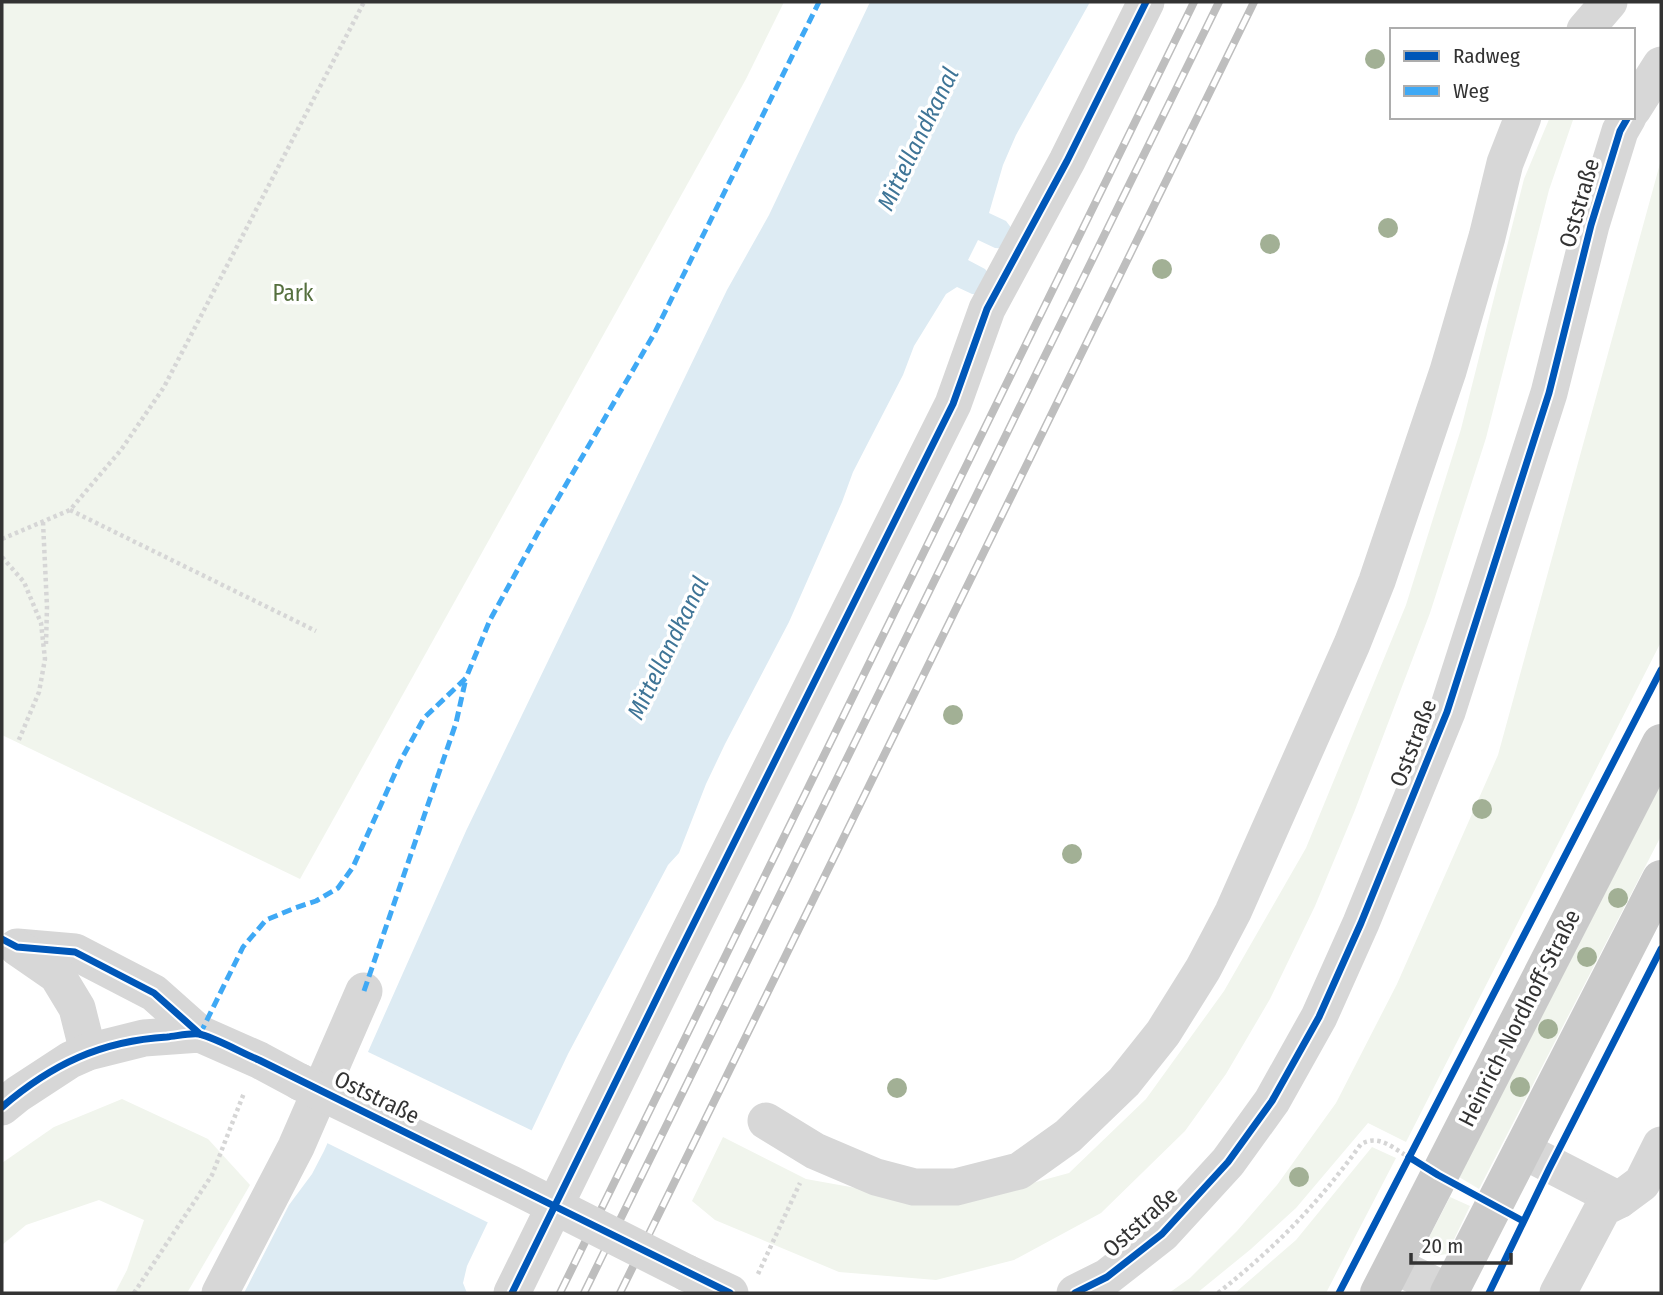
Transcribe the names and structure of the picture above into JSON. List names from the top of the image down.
{
  "streets": {
    "main road": ["Heinrich-Nordhoff-Straße"],
    "street": ["Oststraße"]
  },
  "water": ["Mittellandkanal"],
  "parks": ["Park"],
  "legend": ["Radweg", "Weg"],
  "scale_bar": "20 m"
}
